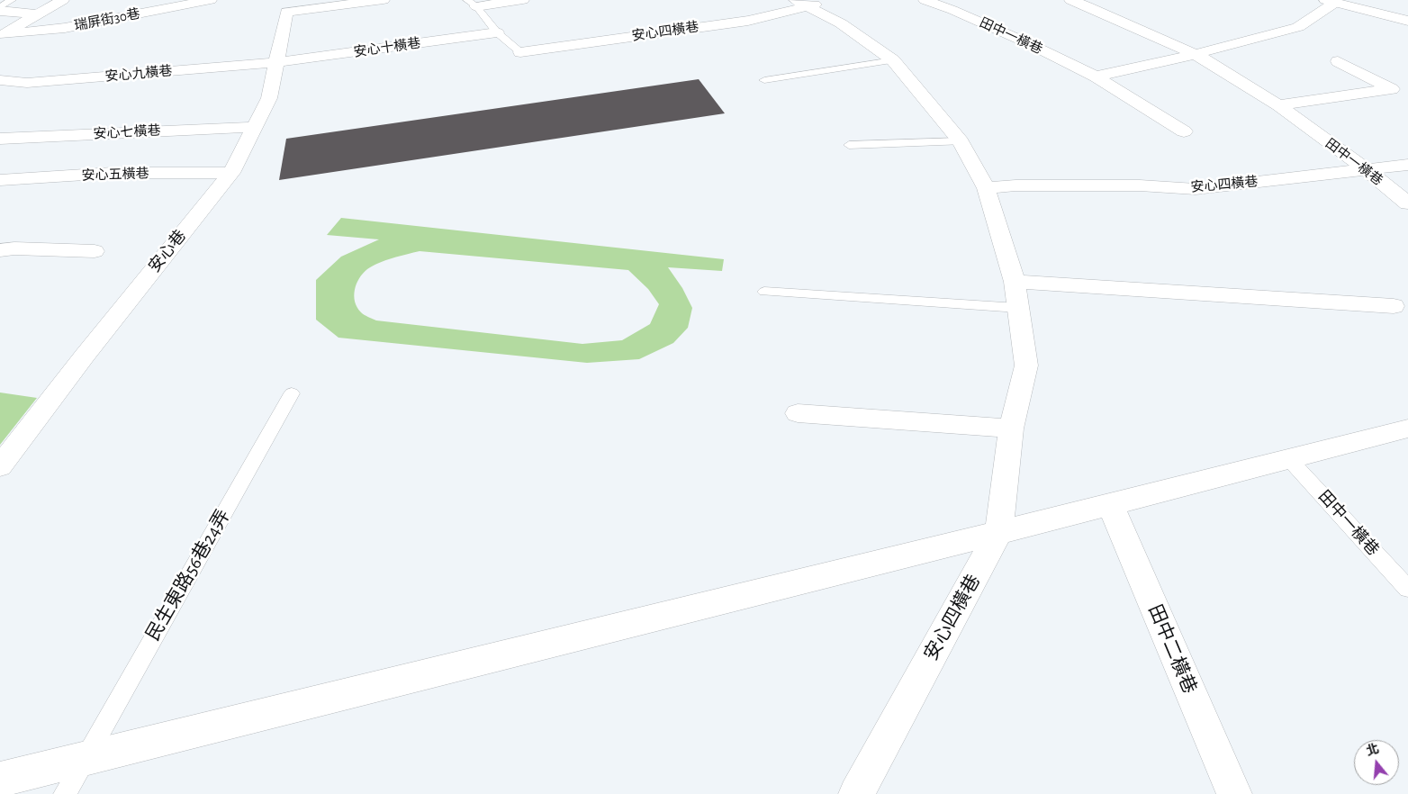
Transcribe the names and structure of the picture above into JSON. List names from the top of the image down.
{
  "streets": {
    "street": [
      "瑞屏街30巷",
      "安心四橫巷",
      "田中一橫巷",
      "安心十橫巷",
      "安心九橫巷",
      "安心七橫巷",
      "安心五橫巷",
      "安心巷",
      "田中二橫巷"
    ],
    "lane": ["民生東路56巷24弄"]
  },
  "crossings": [
    ["安心四橫巷", "田中一橫巷"],
    ["安心十橫巷", "安心九橫巷"],
    ["安心十橫巷", "安心巷"],
    ["安心九橫巷", "安心巷"],
    ["安心七橫巷", "安心巷"],
    ["安心五橫巷", "安心巷"]
  ],
  "north": "top"
}
